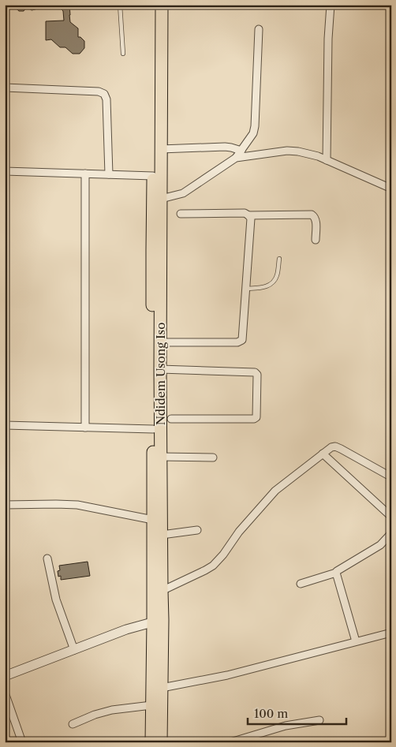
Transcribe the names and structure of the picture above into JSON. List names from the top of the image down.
{
  "streets": {
    "highway": ["Ndidem Usong Iso"]
  },
  "scale_bar": "100 m"
}
